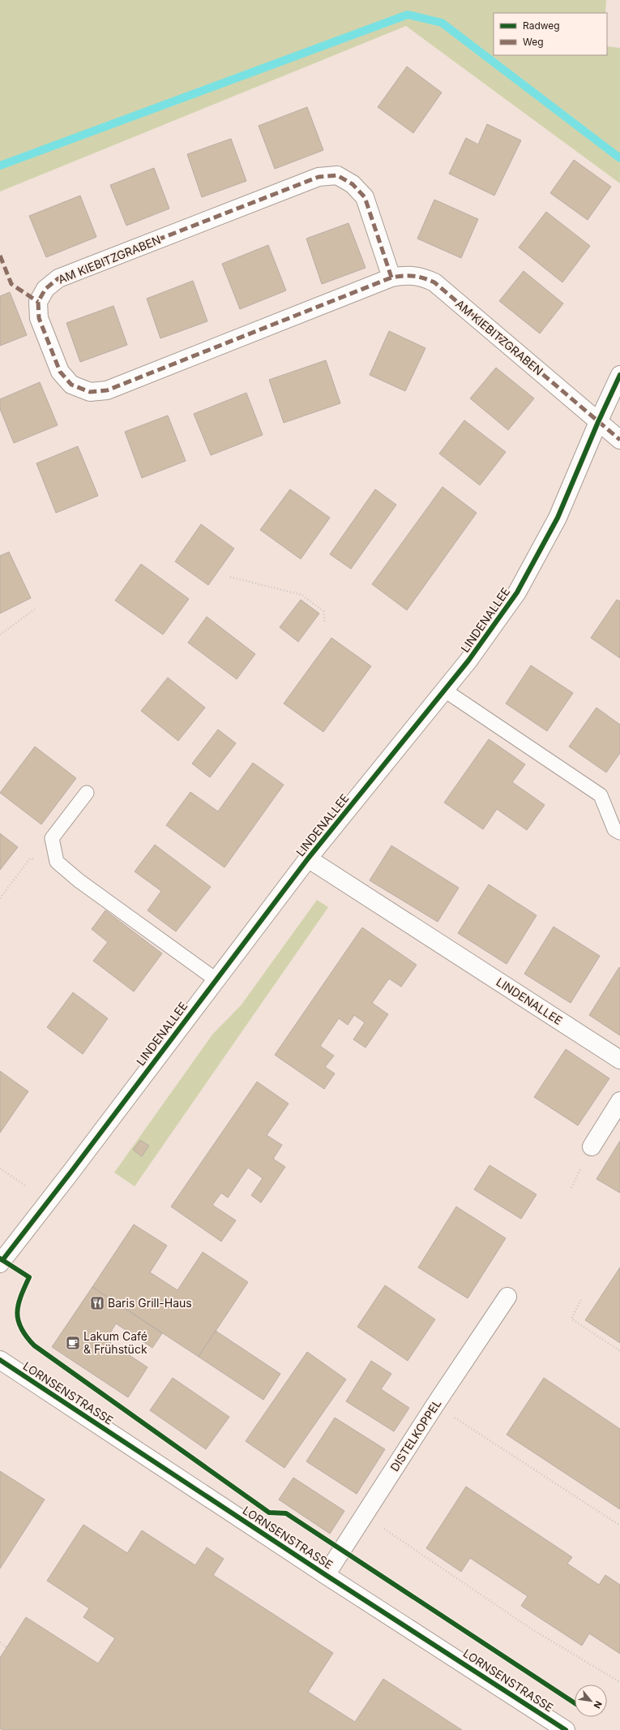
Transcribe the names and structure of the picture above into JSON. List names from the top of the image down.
{
  "streets": {
    "street": [
      "AM KIEBITZGRABEN",
      "LINDENALLEE",
      "LORNSENSTRASSE",
      "DISTELKOPPEL"
    ]
  },
  "crossings": [
    ["AM KIEBITZGRABEN", "LINDENALLEE"],
    ["LORNSENSTRASSE", "DISTELKOPPEL"]
  ],
  "places": {
    "restaurant": ["Baris Grill-Haus"],
    "cafe": ["Lakum Café & Frühstück"]
  },
  "legend": ["Radweg", "Weg"],
  "north": "bottom right"
}
